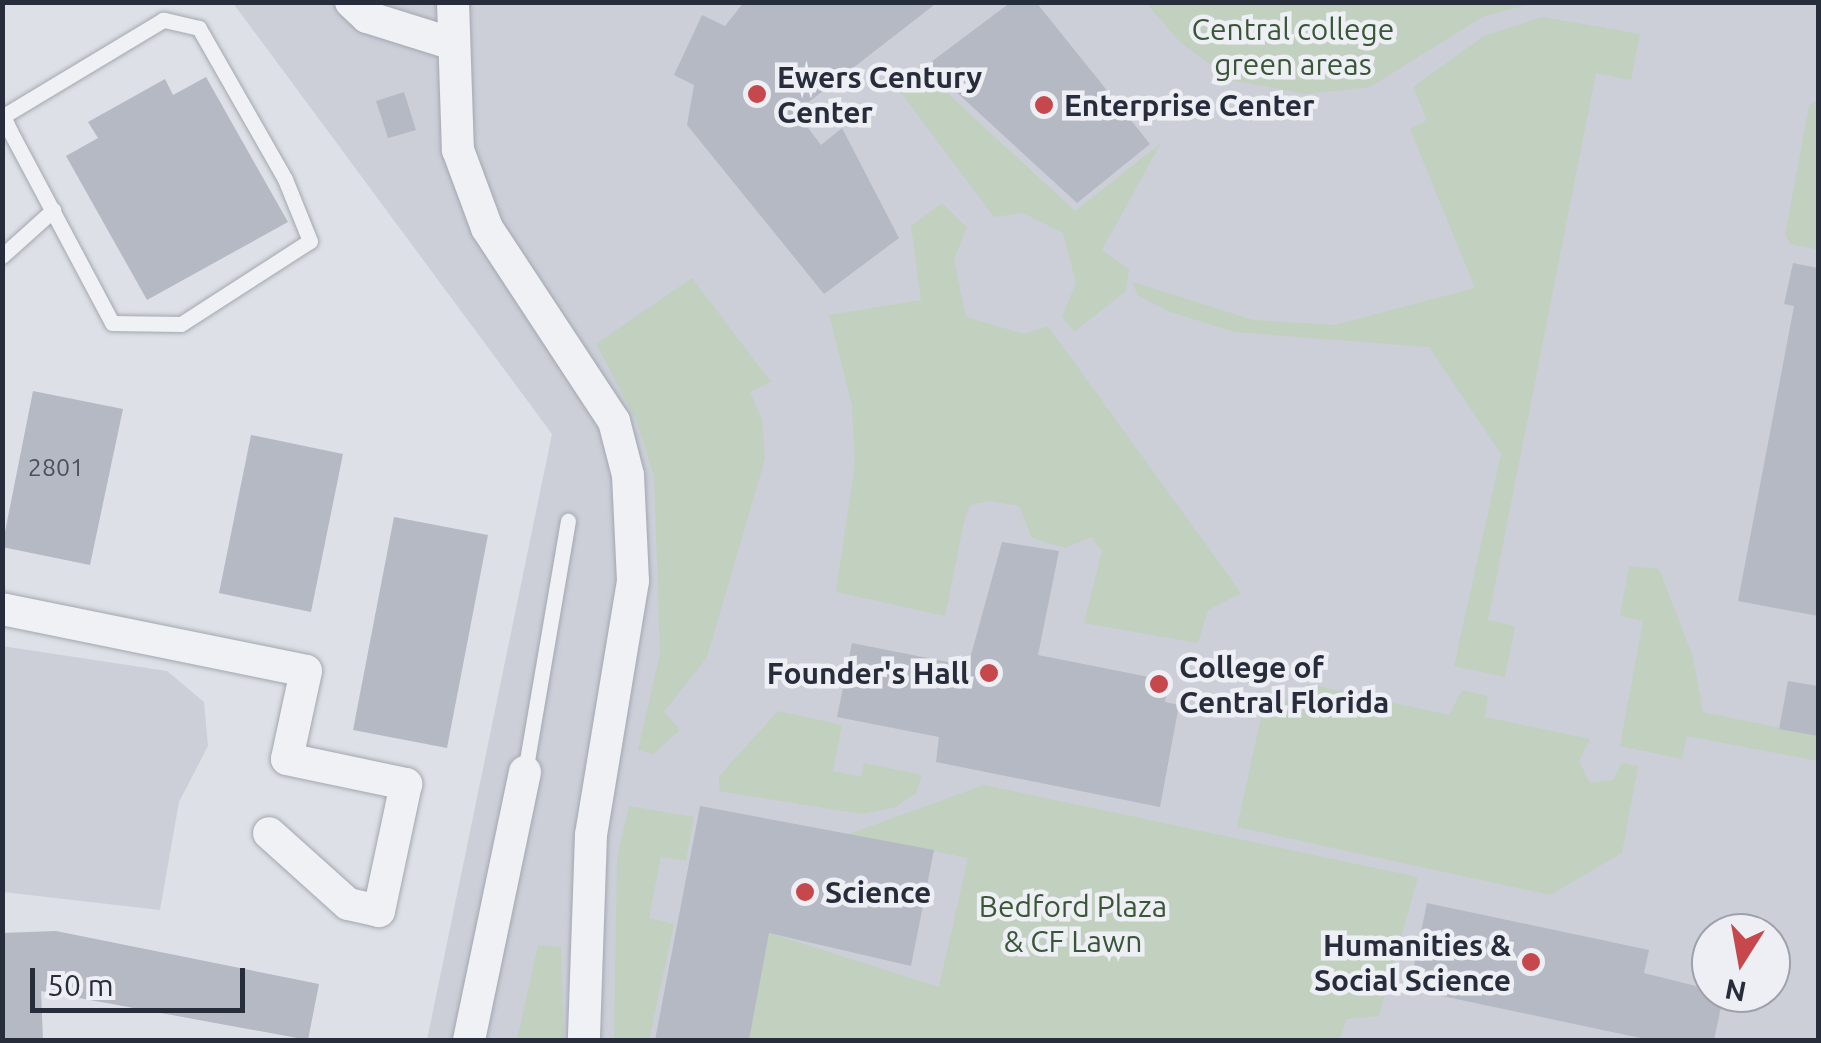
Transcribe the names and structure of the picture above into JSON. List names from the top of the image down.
{
  "parks": ["Central college green areas", "Bedford Plaza & CF Lawn"],
  "places": [
    "Ewers Century Center",
    "Enterprise Center",
    "Founder's Hall",
    "College of Central Florida",
    "Science",
    "Humanities & Social Science"
  ],
  "house_numbers": ["2801"],
  "scale_bar": "50 m",
  "north": "bottom"
}
